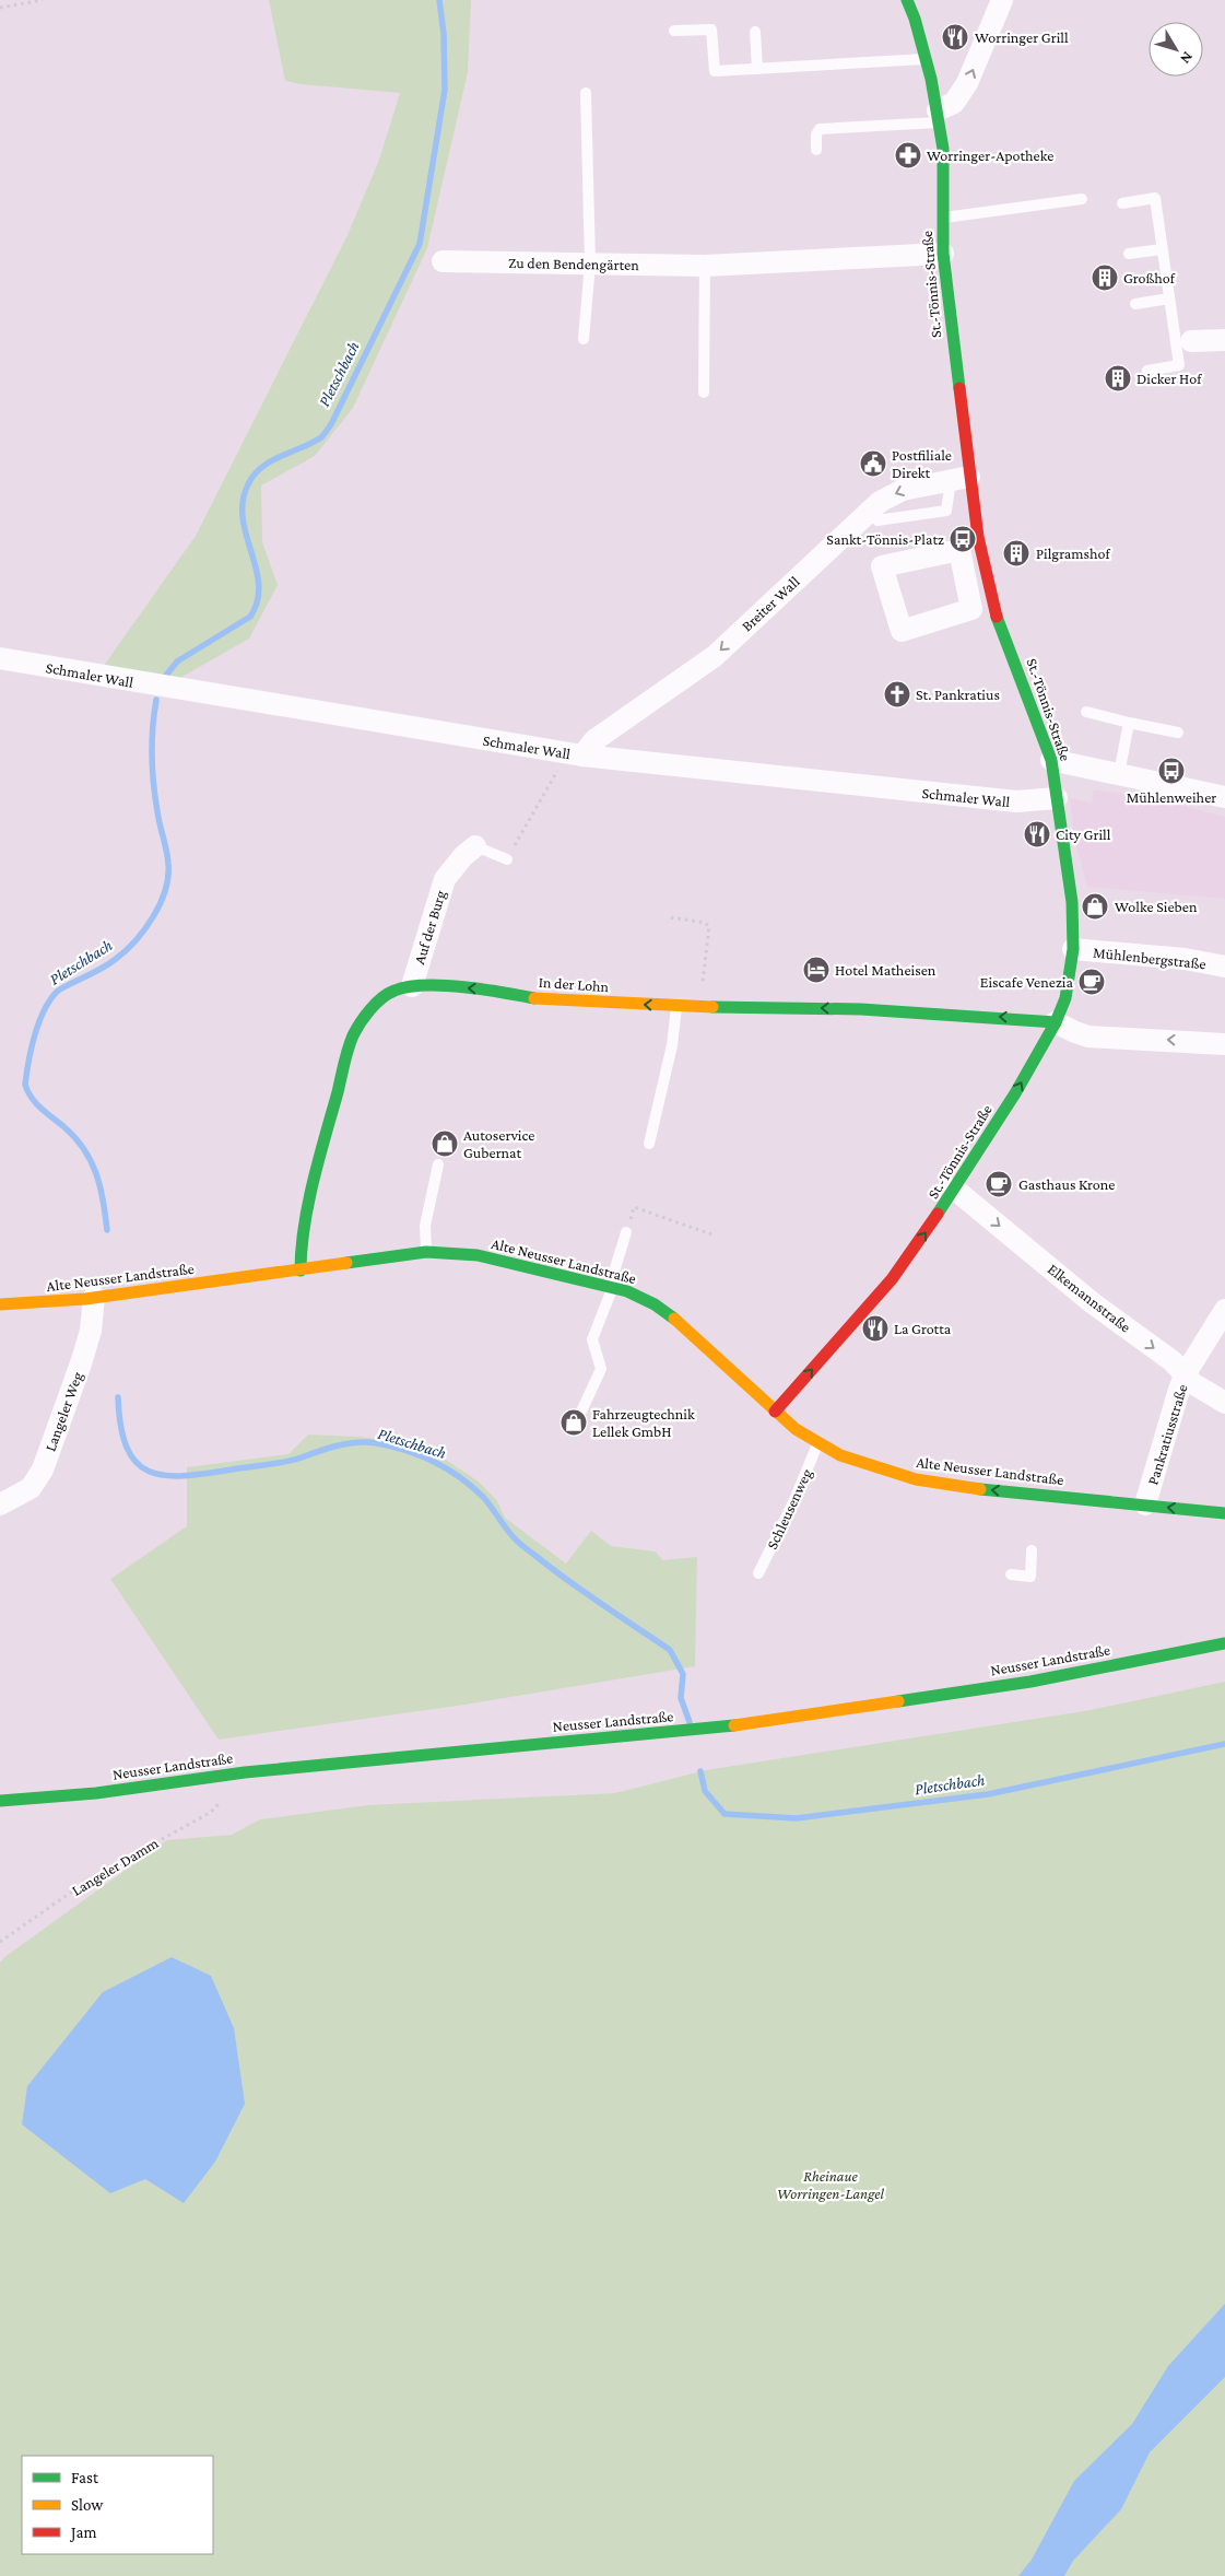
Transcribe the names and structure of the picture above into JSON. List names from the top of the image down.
{
  "streets": {
    "main road": [
      "St.-Tönnis-Straße",
      "In der Lohn",
      "Alte Neusser Landstraße",
      "Neusser Landstraße"
    ],
    "street": [
      "Zu den Bendengärten",
      "Breiter Wall",
      "Schmaler Wall",
      "Auf der Burg",
      "Mühlenbergstraße",
      "Elkemannstraße",
      "Langeler Weg",
      "Pankratiusstraße"
    ],
    "lane": ["Schleusenweg"],
    "path": ["Langeler Damm"]
  },
  "crossings": [
    ["Zu den Bendengärten", "St.-Tönnis-Straße"],
    ["St.-Tönnis-Straße", "Breiter Wall"],
    ["St.-Tönnis-Straße", "Schmaler Wall"],
    ["St.-Tönnis-Straße", "Mühlenbergstraße"],
    ["St.-Tönnis-Straße", "In der Lohn"],
    ["St.-Tönnis-Straße", "Alte Neusser Landstraße"],
    ["St.-Tönnis-Straße", "Elkemannstraße"],
    ["Breiter Wall", "Schmaler Wall"],
    ["Auf der Burg", "In der Lohn"],
    ["In der Lohn", "Alte Neusser Landstraße"],
    ["Alte Neusser Landstraße", "Langeler Weg"],
    ["Alte Neusser Landstraße", "Pankratiusstraße"],
    ["Alte Neusser Landstraße", "Schleusenweg"],
    ["Elkemannstraße", "Pankratiusstraße"]
  ],
  "one_way": ["Breiter Wall", "In der Lohn", "Elkemannstraße"],
  "water": ["Pletschbach"],
  "parks": ["Rheinaue Worringen-Langel"],
  "places": {
    "restaurant": ["Worringer Grill", "City Grill", "La Grotta"],
    "pharmacy": ["Worringer-Apotheke"],
    "building": ["Großhof", "Dicker Hof", "Pilgramshof"],
    "public building": ["Postfiliale Direkt"],
    "bus stop": ["Sankt-Tönnis-Platz", "Mühlenweiher"],
    "church": ["St. Pankratius"],
    "shop": ["Wolke Sieben", "Autoservice Gubernat", "Fahrzeugtechnik Lellek GmbH"],
    "hotel": ["Hotel Matheisen"],
    "cafe": ["Eiscafe Venezia", "Gasthaus Krone"]
  },
  "legend": ["Fast", "Slow", "Jam"],
  "north": "bottom right"
}
